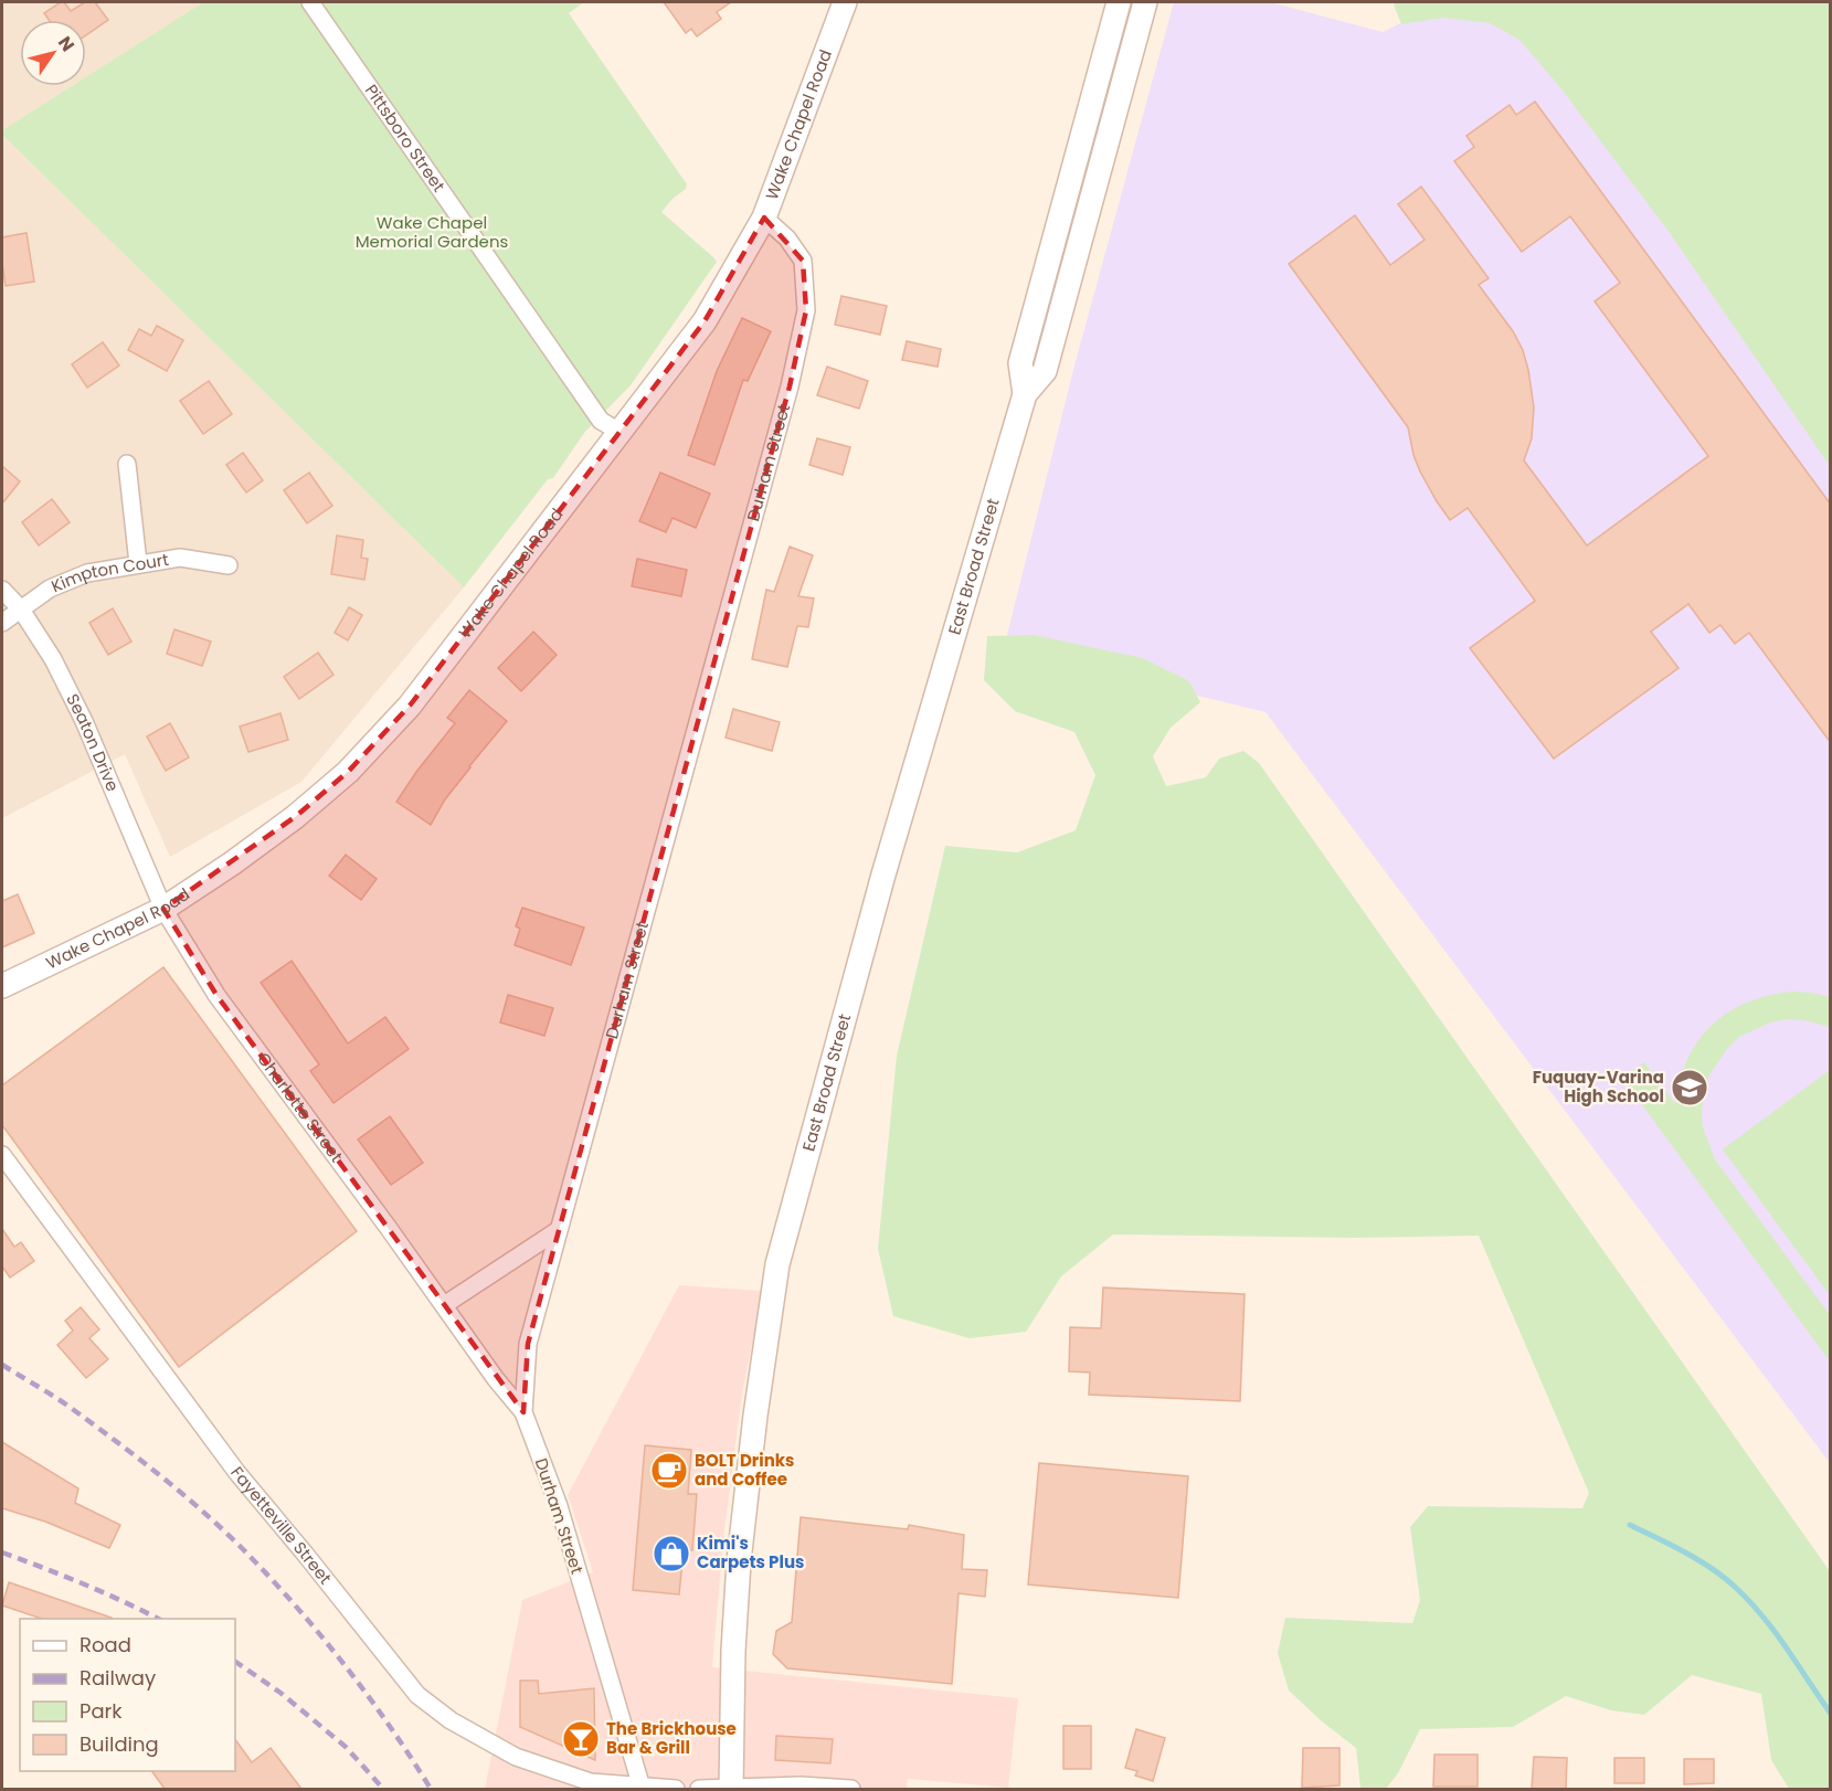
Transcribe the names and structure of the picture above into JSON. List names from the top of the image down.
{
  "streets": {
    "main road": ["Wake Chapel Road", "East Broad Street"],
    "street": [
      "Pittsboro Street",
      "Durham Street",
      "Kimpton Court",
      "Seaton Drive",
      "Charlotte Street",
      "Fayetteville Street"
    ]
  },
  "crossings": [
    ["Wake Chapel Road", "Pittsboro Street"],
    ["Wake Chapel Road", "Durham Street"],
    ["Wake Chapel Road", "Seaton Drive"],
    ["Wake Chapel Road", "Charlotte Street"],
    ["Durham Street", "Charlotte Street"],
    ["Durham Street", "Fayetteville Street"],
    ["Kimpton Court", "Seaton Drive"],
    ["Seaton Drive", "Charlotte Street"]
  ],
  "parks": ["Wake Chapel Memorial Gardens"],
  "places": {
    "school or university": ["Fuquay-Varina High School"],
    "cafe": ["BOLT Drinks and Coffee"],
    "shop": ["Kimi's Carpets Plus"],
    "bar": ["The Brickhouse Bar & Grill"]
  },
  "legend": [
    "Road",
    "Railway",
    "Park",
    "Building"
  ],
  "north": "top right"
}
